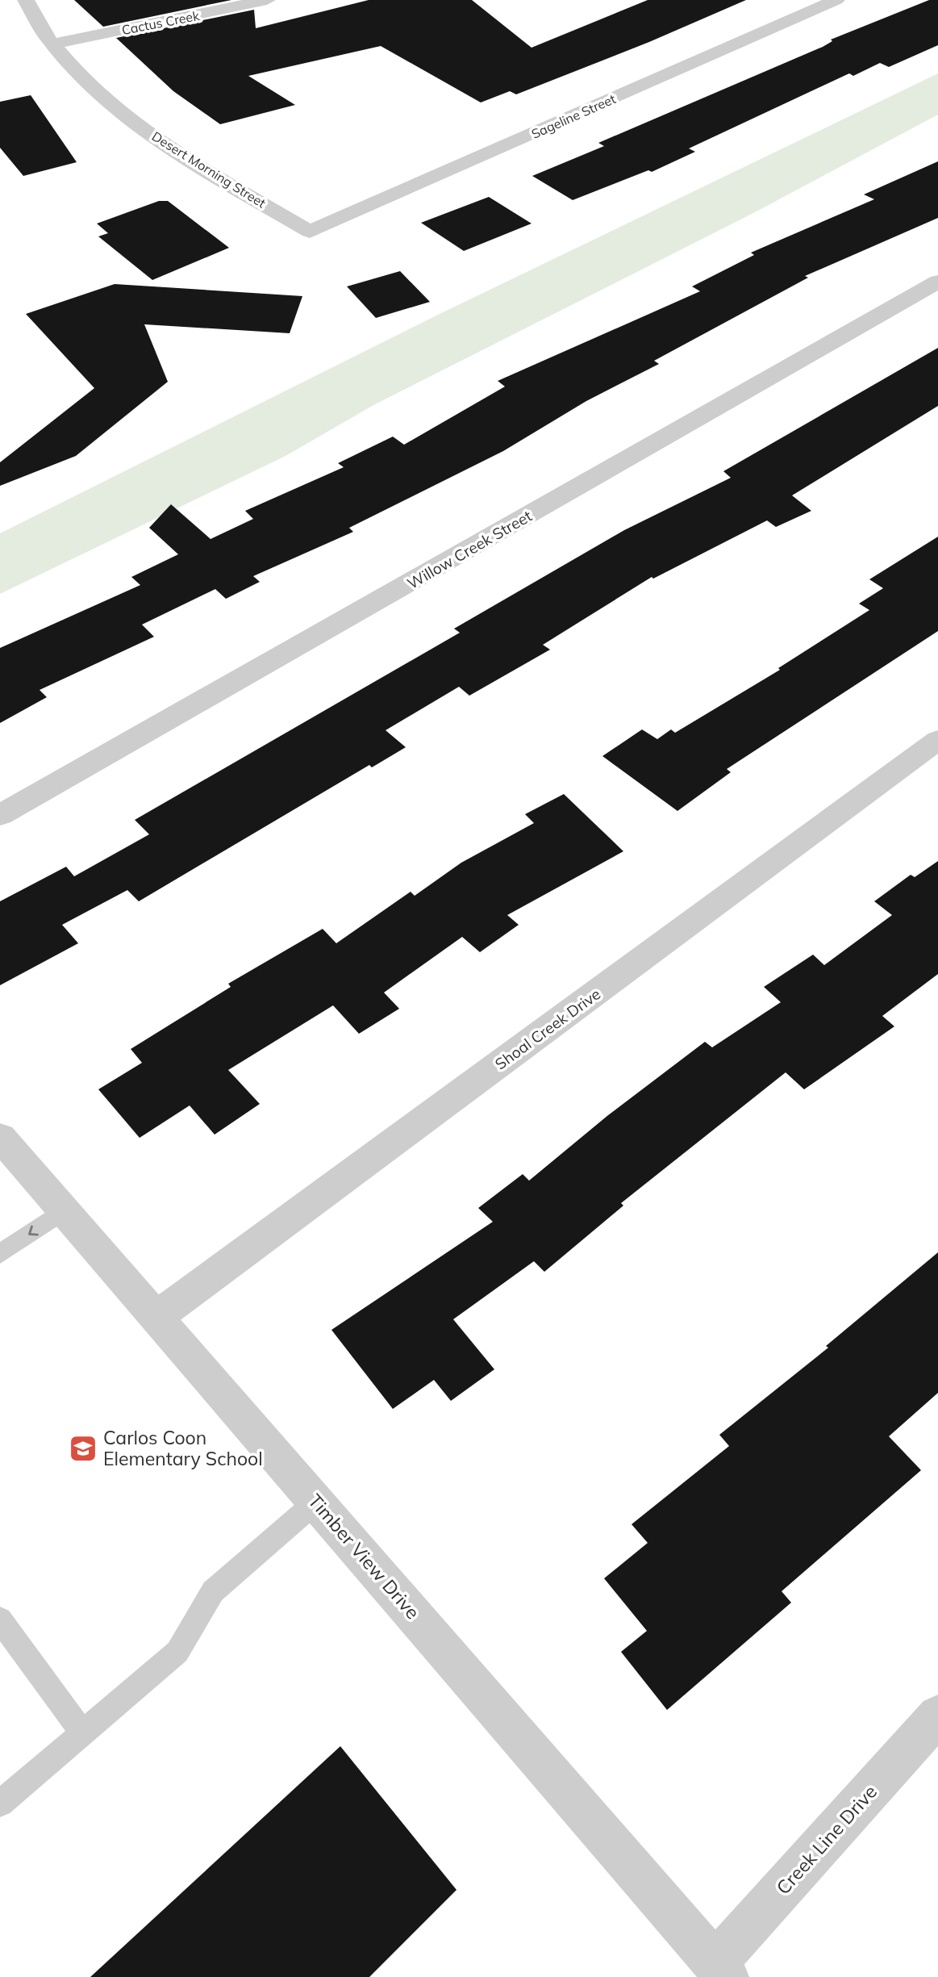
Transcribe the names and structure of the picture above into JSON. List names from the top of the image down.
{
  "streets": {
    "street": [
      "Cactus Creek",
      "Sageline Street",
      "Desert Morning Street",
      "Willow Creek Street",
      "Shoal Creek Drive",
      "Timber View Drive",
      "Creek Line Drive"
    ]
  },
  "crossings": [
    ["Cactus Creek", "Desert Morning Street"],
    ["Sageline Street", "Desert Morning Street"],
    ["Shoal Creek Drive", "Timber View Drive"],
    ["Timber View Drive", "Creek Line Drive"]
  ],
  "places": {
    "school or university": ["Carlos Coon Elementary School"]
  }
}
